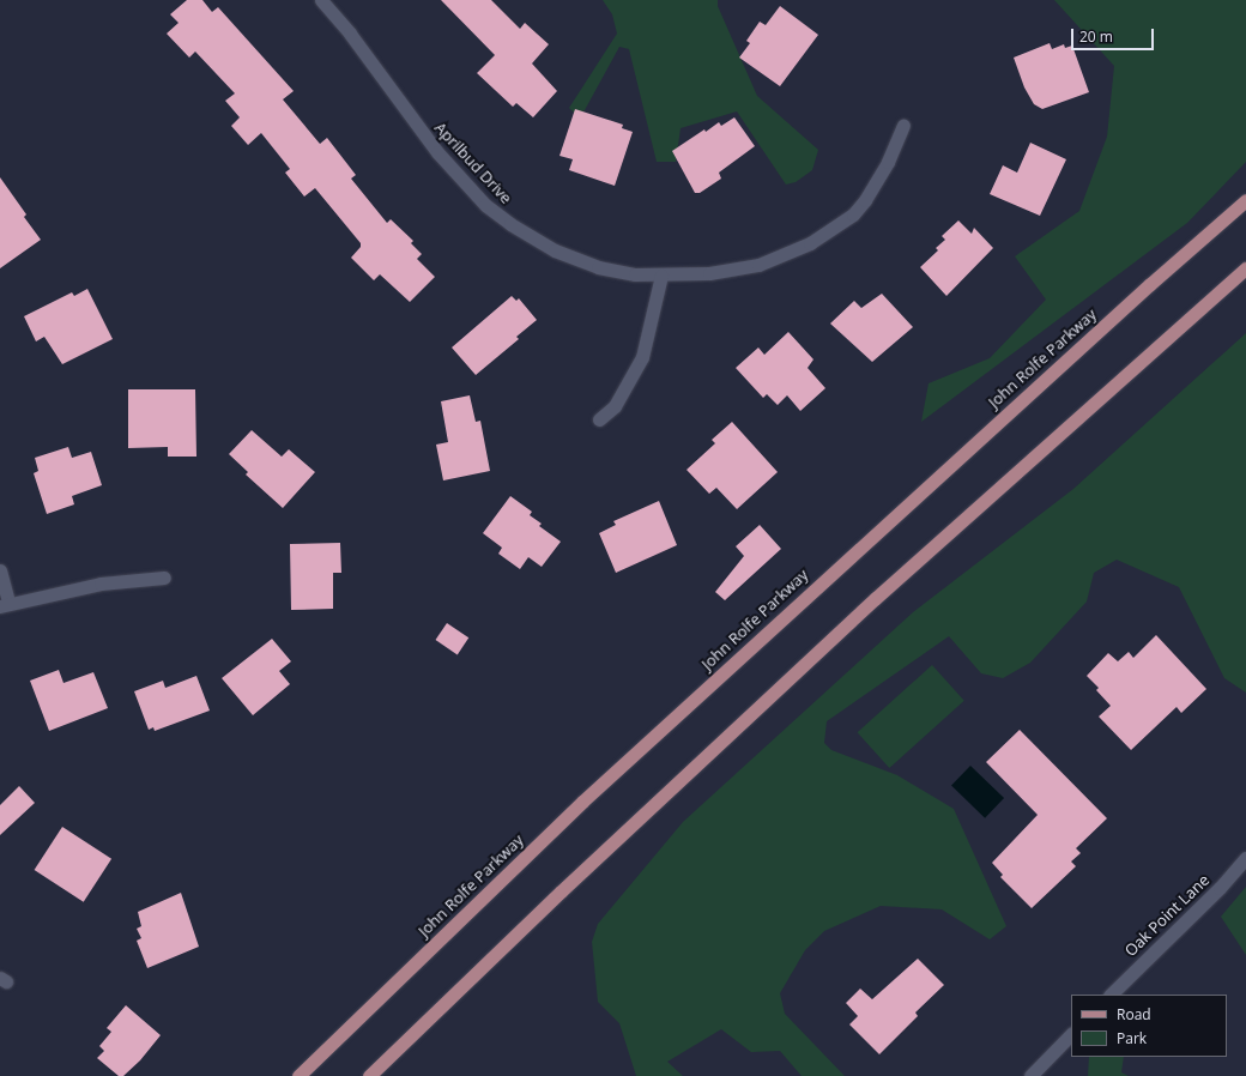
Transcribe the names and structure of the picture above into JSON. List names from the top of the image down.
{
  "streets": {
    "main road": ["John Rolfe Parkway"],
    "street": ["Aprilbud Drive", "Oak Point Lane"]
  },
  "legend": ["Road", "Park"],
  "scale_bar": "20 m"
}
